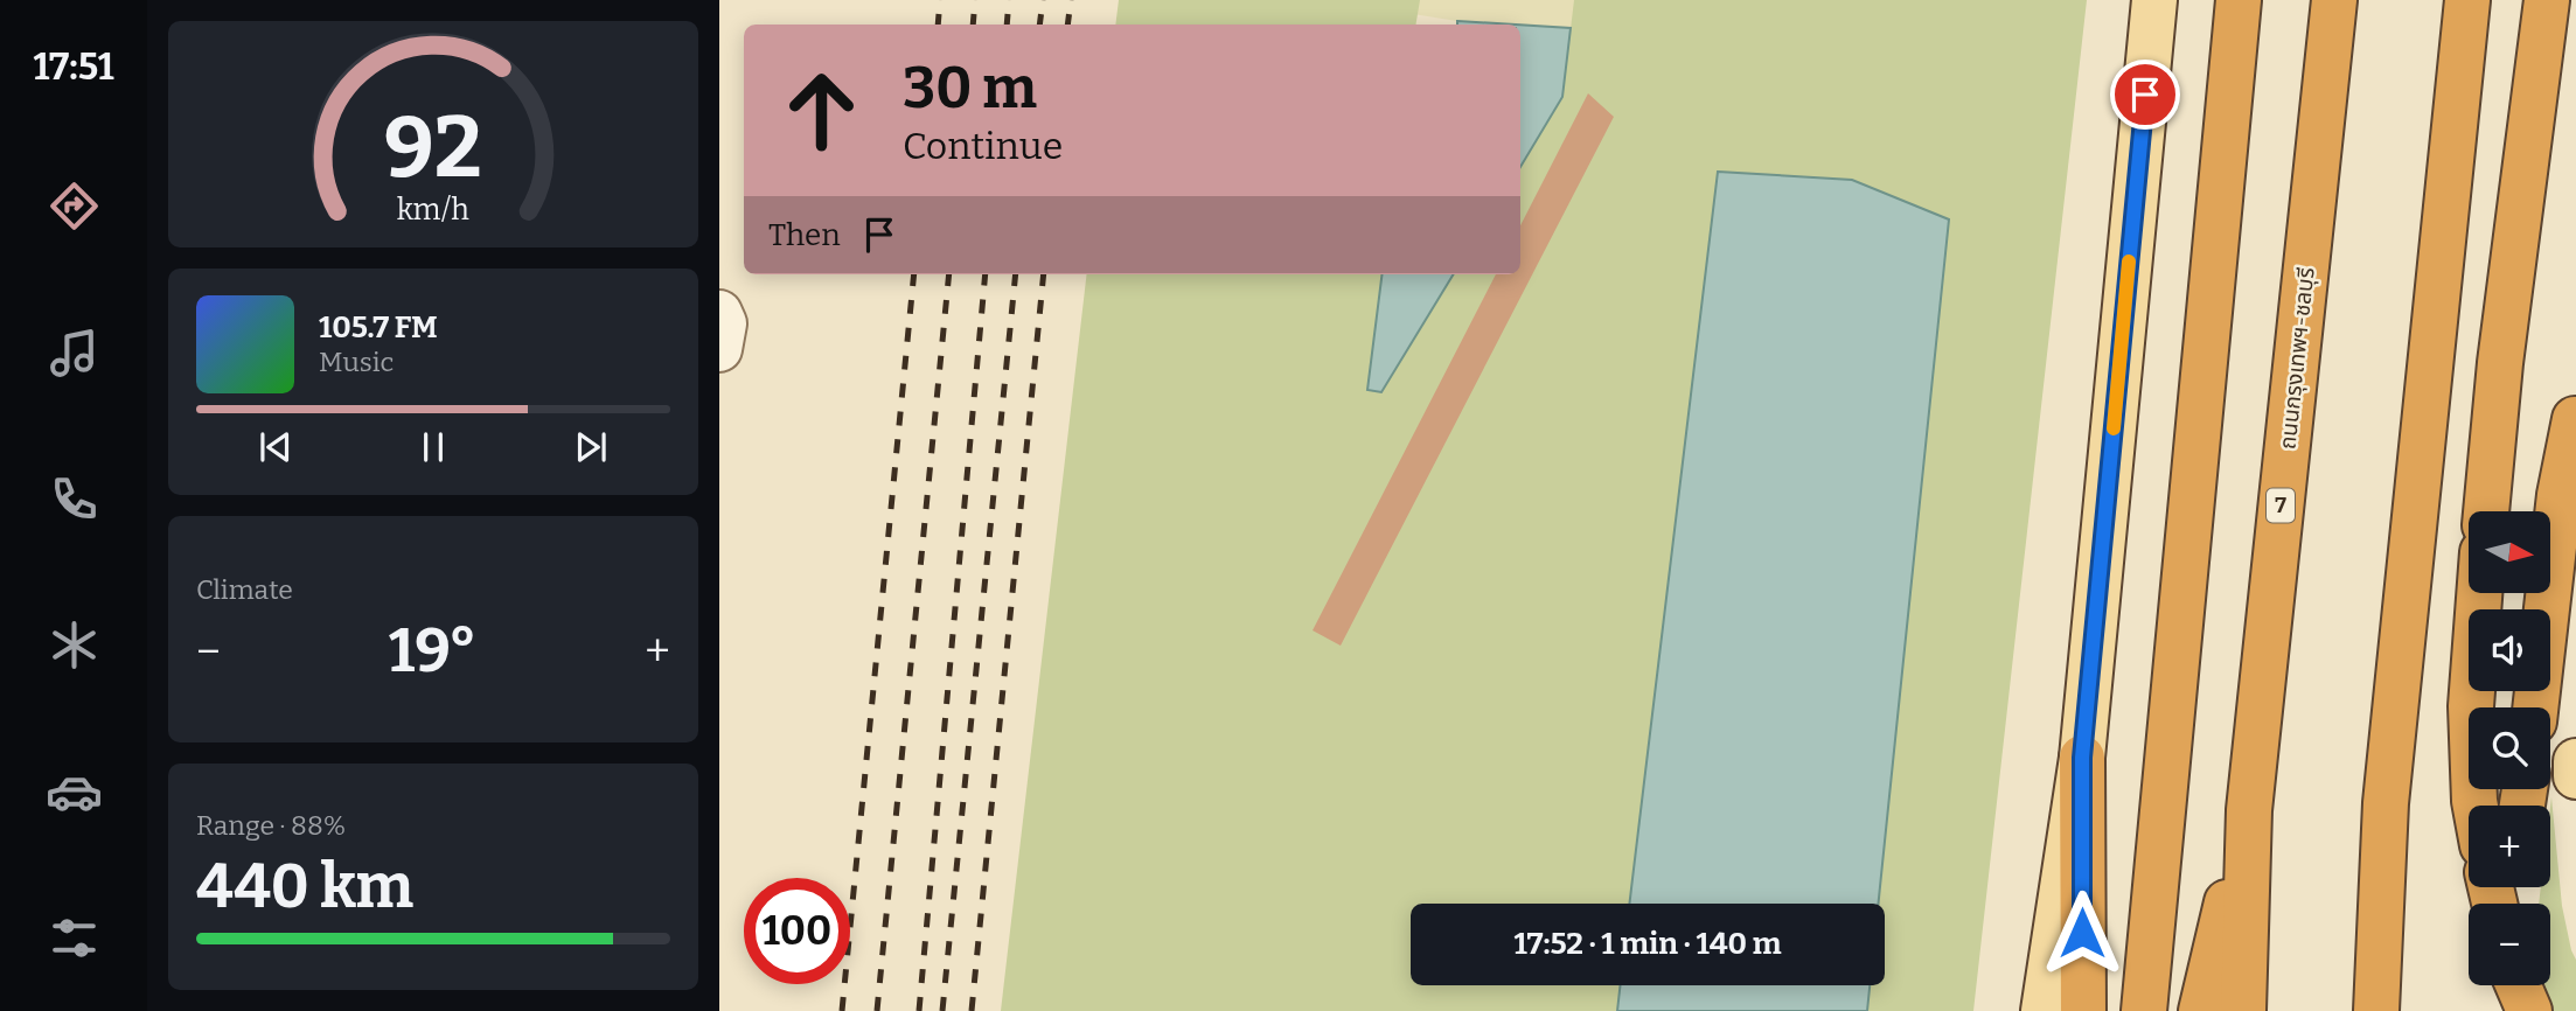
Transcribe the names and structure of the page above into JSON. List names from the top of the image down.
{
  "streets": {
    "highway": ["ถนนกรุงเทพฯ-ชลบุรี", "7"]
  },
  "north": "right",
  "page": {
    "tabs": "17:51",
    "turn": ["30 m", "Continue"],
    "then": "Then",
    "song": ["105.7 FM", "Music"],
    "map_buttons": ["+", "−"],
    "tile": [
      "Climate",
      ["Range · 88%", "440 km"]
    ],
    "heat": ["−", "19°", "+"],
    "limit": "100",
    "trip": "17:52 · 1 min · 140 m",
    "gauge": ["92", "km/h"]
  }
}
